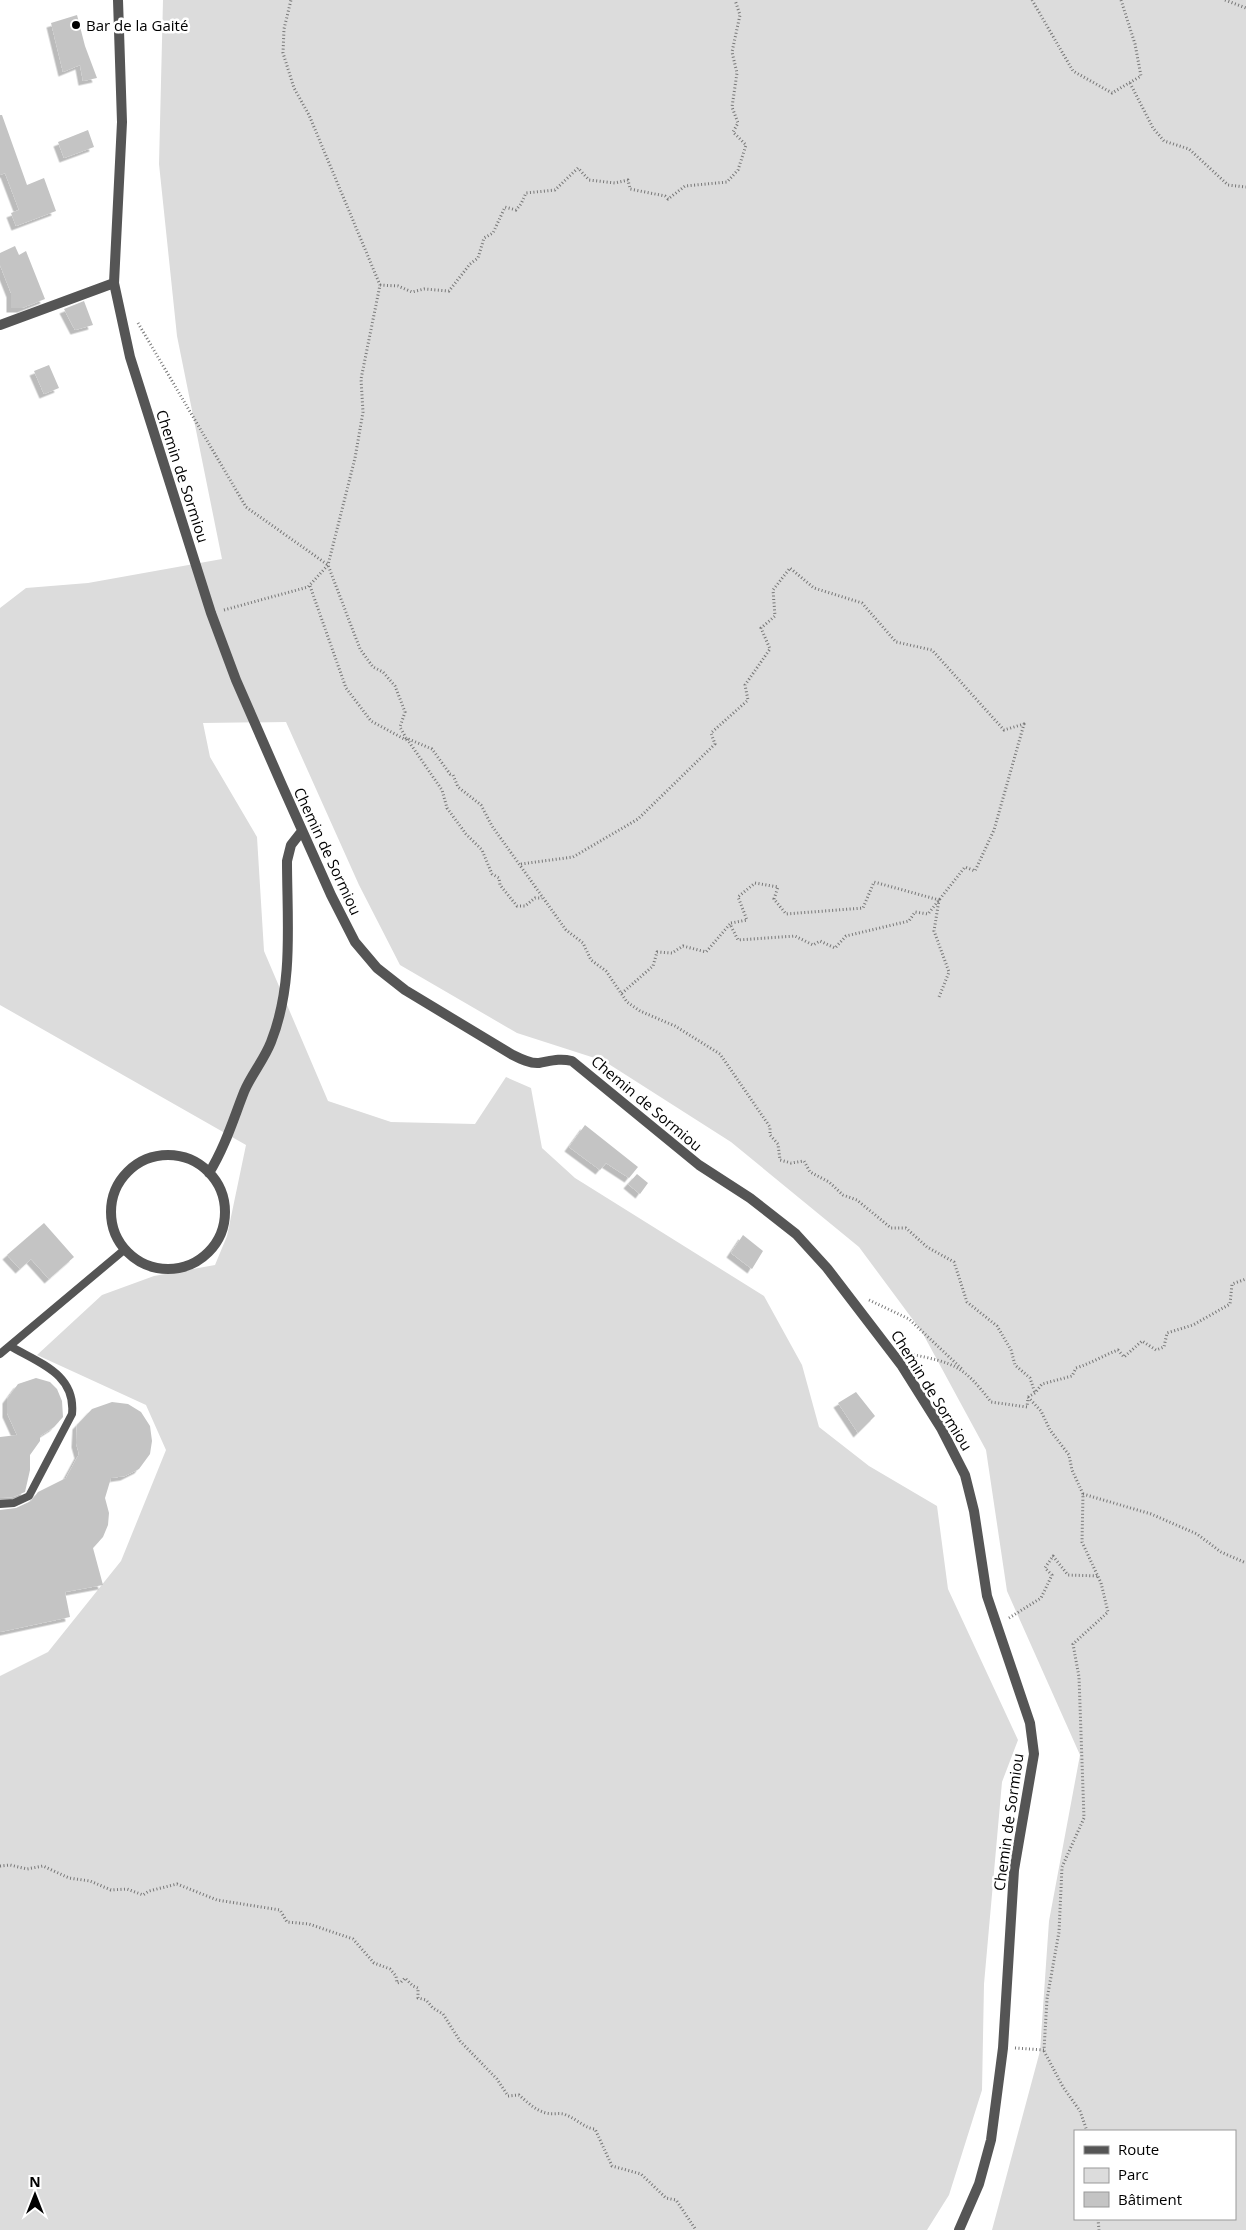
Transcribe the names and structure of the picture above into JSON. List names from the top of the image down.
{
  "streets": {
    "street": ["Chemin de Sormiou"]
  },
  "places": ["Bar de la Gaité"],
  "legend": ["Route", "Parc", "Bâtiment"],
  "north": "top"
}
